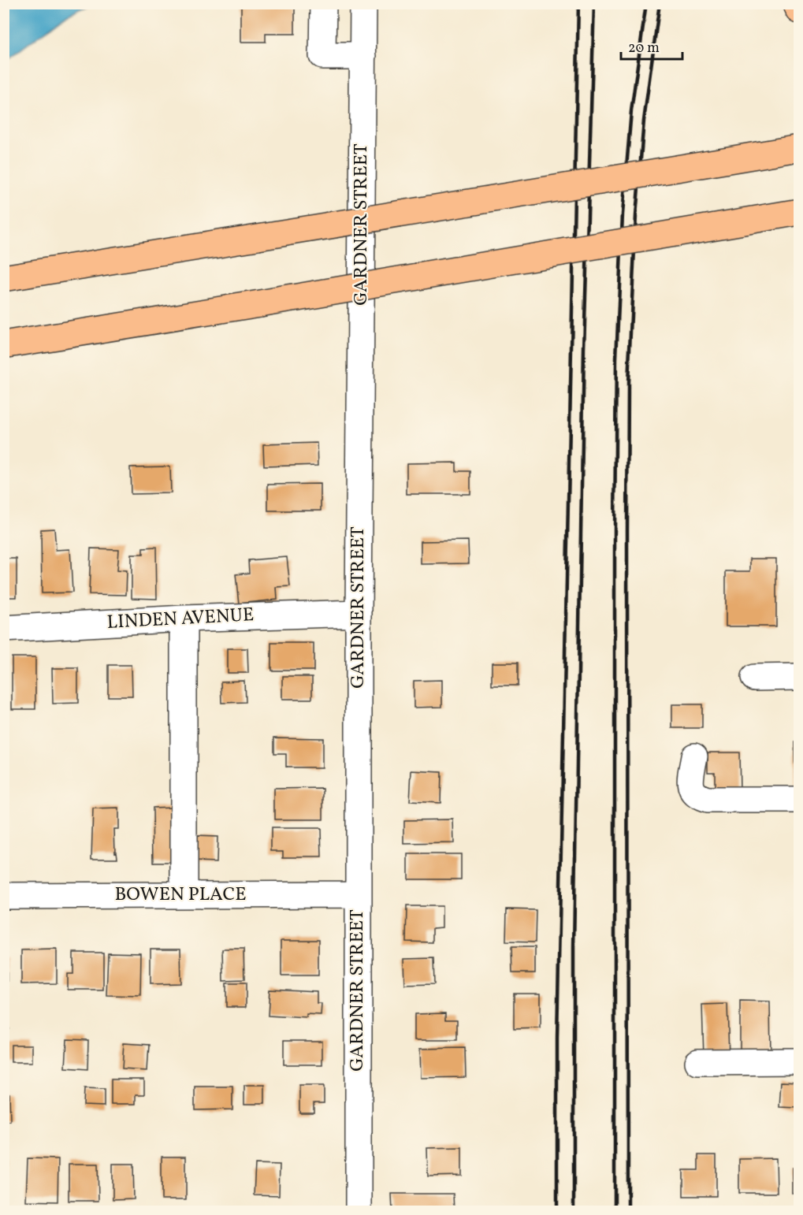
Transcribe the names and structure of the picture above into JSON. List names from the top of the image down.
{
  "streets": {
    "street": ["GARDNER STREET", "LINDEN AVENUE", "BOWEN PLACE"]
  },
  "crossings": [
    ["GARDNER STREET", "LINDEN AVENUE"],
    ["GARDNER STREET", "BOWEN PLACE"]
  ],
  "scale_bar": "20 m"
}
